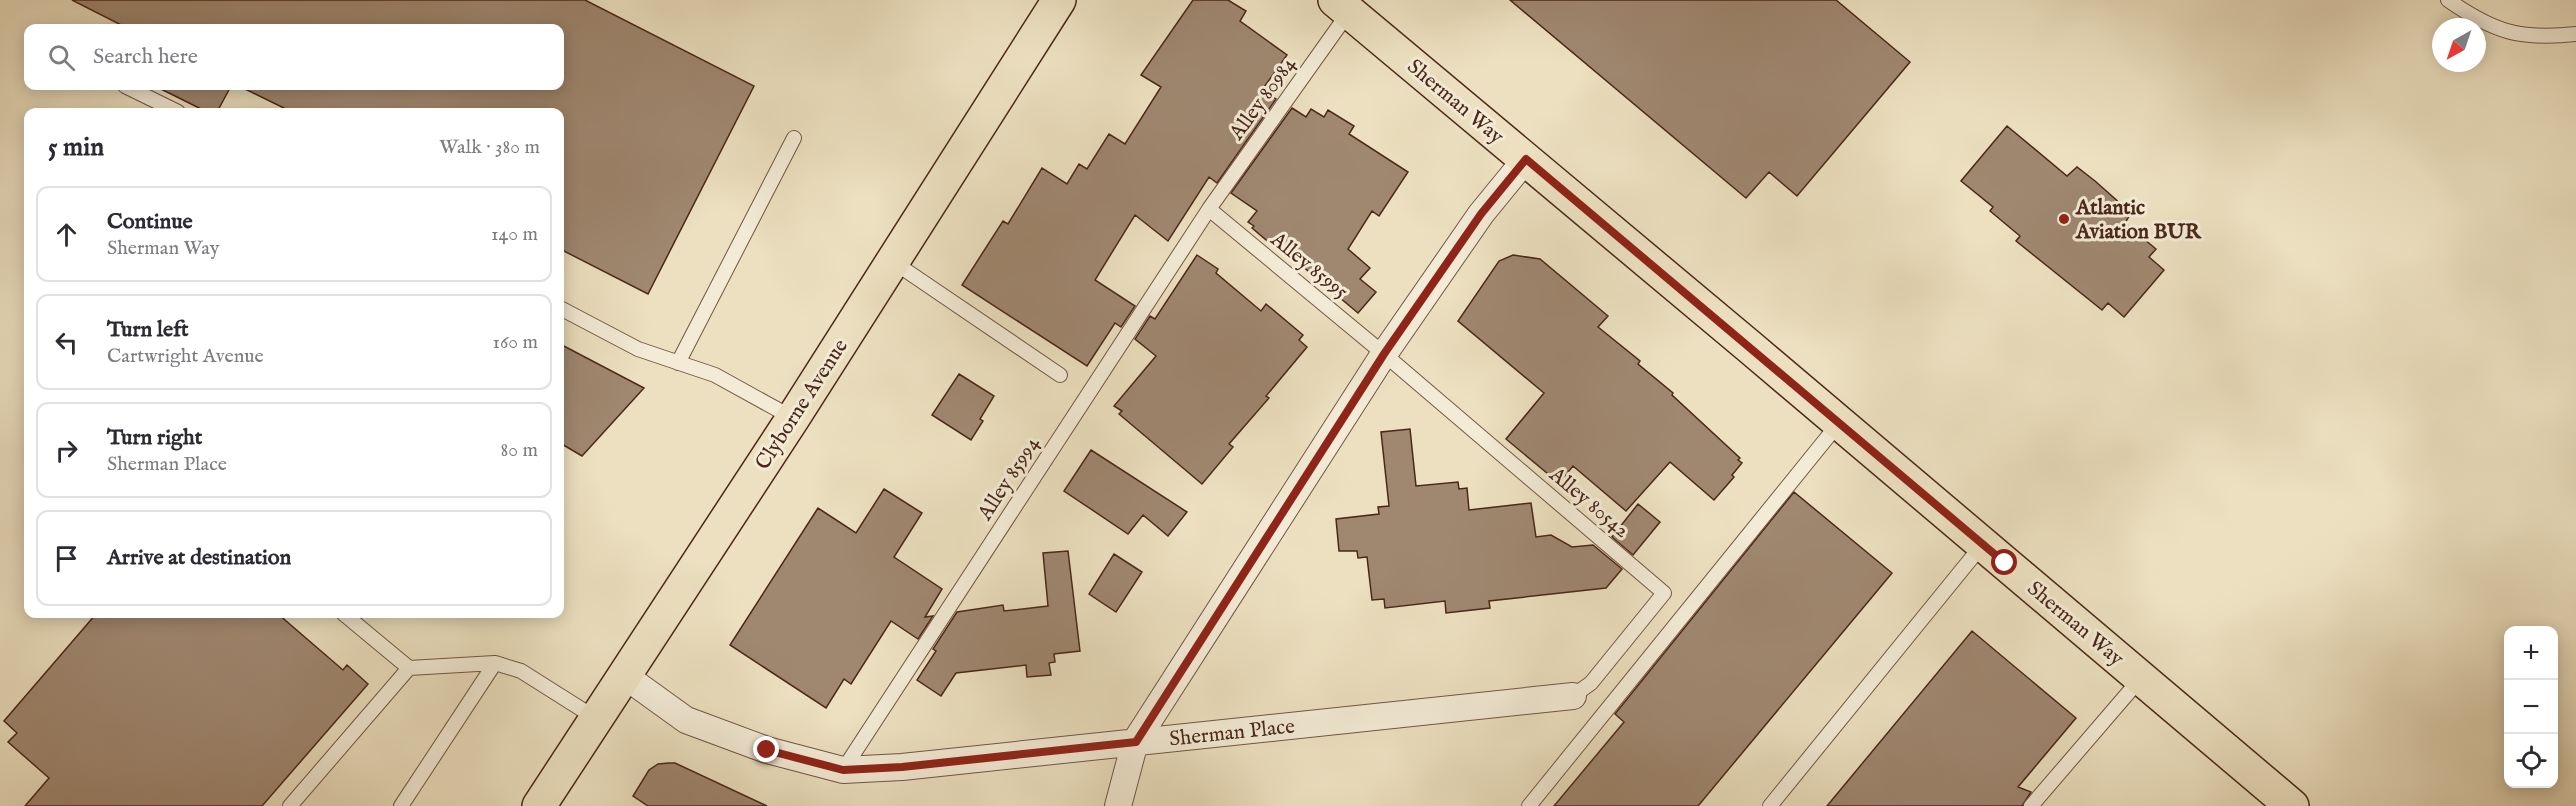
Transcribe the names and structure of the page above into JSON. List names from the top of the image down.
{
  "streets": {
    "main road": ["Sherman Way", "Clyborne Avenue"],
    "street": ["Sherman Place"],
    "lane": [
      "Alley 80984",
      "Alley 85995",
      "Alley 85994",
      "Alley 80542"
    ]
  },
  "crossings": [
    ["Alley 80984", "Sherman Way"],
    ["Alley 80984", "Alley 85995"],
    ["Alley 80984", "Alley 85994"],
    ["Alley 85995", "Alley 85994"],
    ["Alley 85995", "Alley 80542"],
    ["Clyborne Avenue", "Sherman Place"],
    ["Alley 85994", "Sherman Place"],
    ["Alley 80542", "Sherman Place"]
  ],
  "places": ["Atlantic Aviation BUR"],
  "north": "bottom left",
  "page": {
    "search": "Search here",
    "heading": ["5 min", "Walk · 380 m"],
    "list": [
      ["Continue", "Sherman Way", "140 m"],
      ["Turn left", "Cartwright Avenue", "160 m"],
      ["Turn right", "Sherman Place", "80 m"],
      "Arrive at destination"
    ],
    "map_buttons": ["+", "−"]
  }
}
